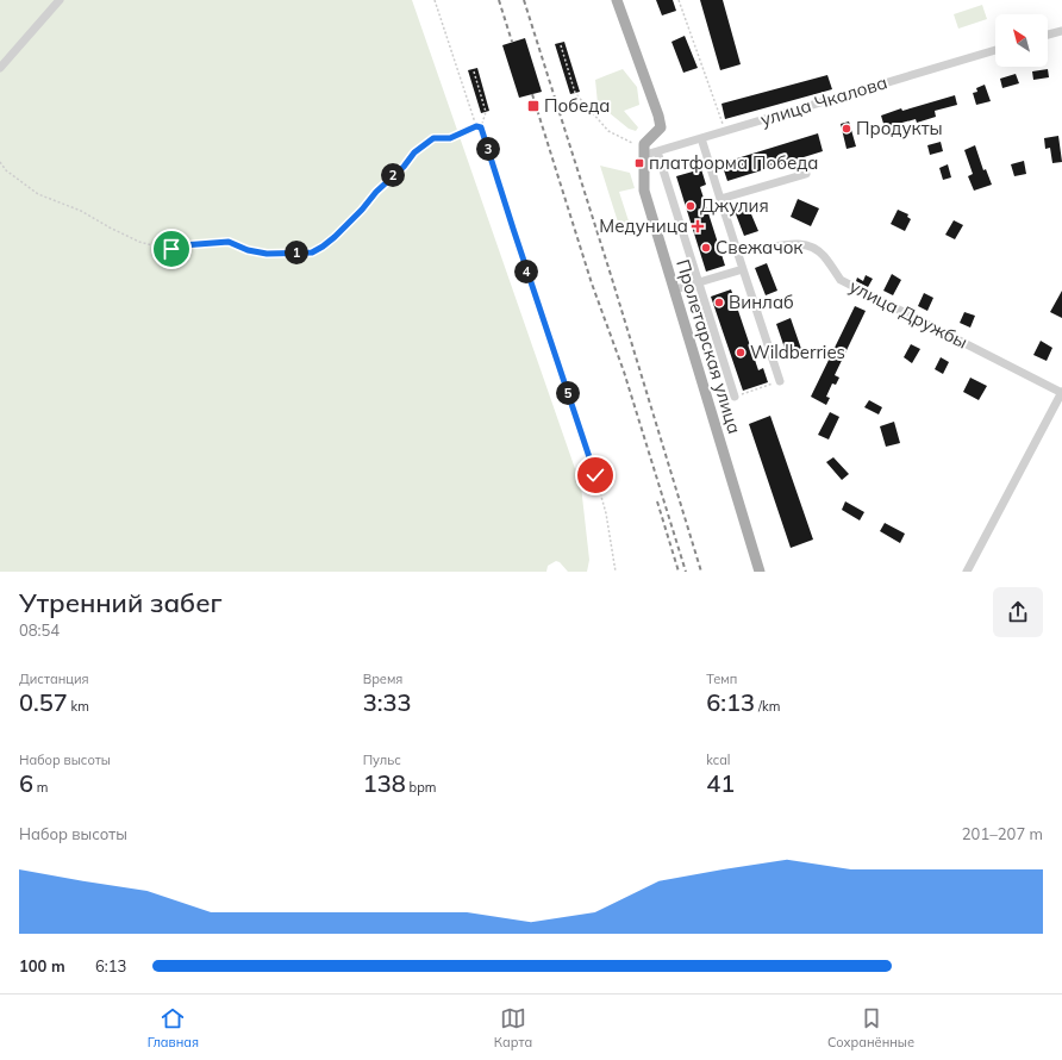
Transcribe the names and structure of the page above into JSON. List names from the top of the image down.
{
  "streets": {
    "main road": ["Пролетарская улица"],
    "street": ["улица Чкалова", "улица Дружбы"]
  },
  "crossings": [
    ["улица Чкалова", "Пролетарская улица"]
  ],
  "places": {
    "transit": ["Победа", "платформа Победа"],
    "other": [
      "Продукты",
      "Джулия",
      "Свежачок",
      "Винлаб",
      "Wildberries"
    ],
    "health": ["Медуница"]
  },
  "north": "top left",
  "page": {
    "pins": [
      "3",
      "2",
      "1",
      "4",
      "5"
    ],
    "heading": ["Утренний забег", "08:54"],
    "stats": [
      ["Дистанция", "0.57 km"],
      ["Время", "3:33"],
      ["Темп", "6:13 /km"],
      ["Набор высоты", "6 m"],
      ["Пульс", "138 bpm"],
      ["kcal", "41"]
    ],
    "chart": ["Набор высоты", "201–207 m"],
    "list": [
      {
        "name": "100 m",
        "note": "6:13"
      }
    ],
    "tabs": ["Главная", "Карта", "Сохранённые"]
  }
}
